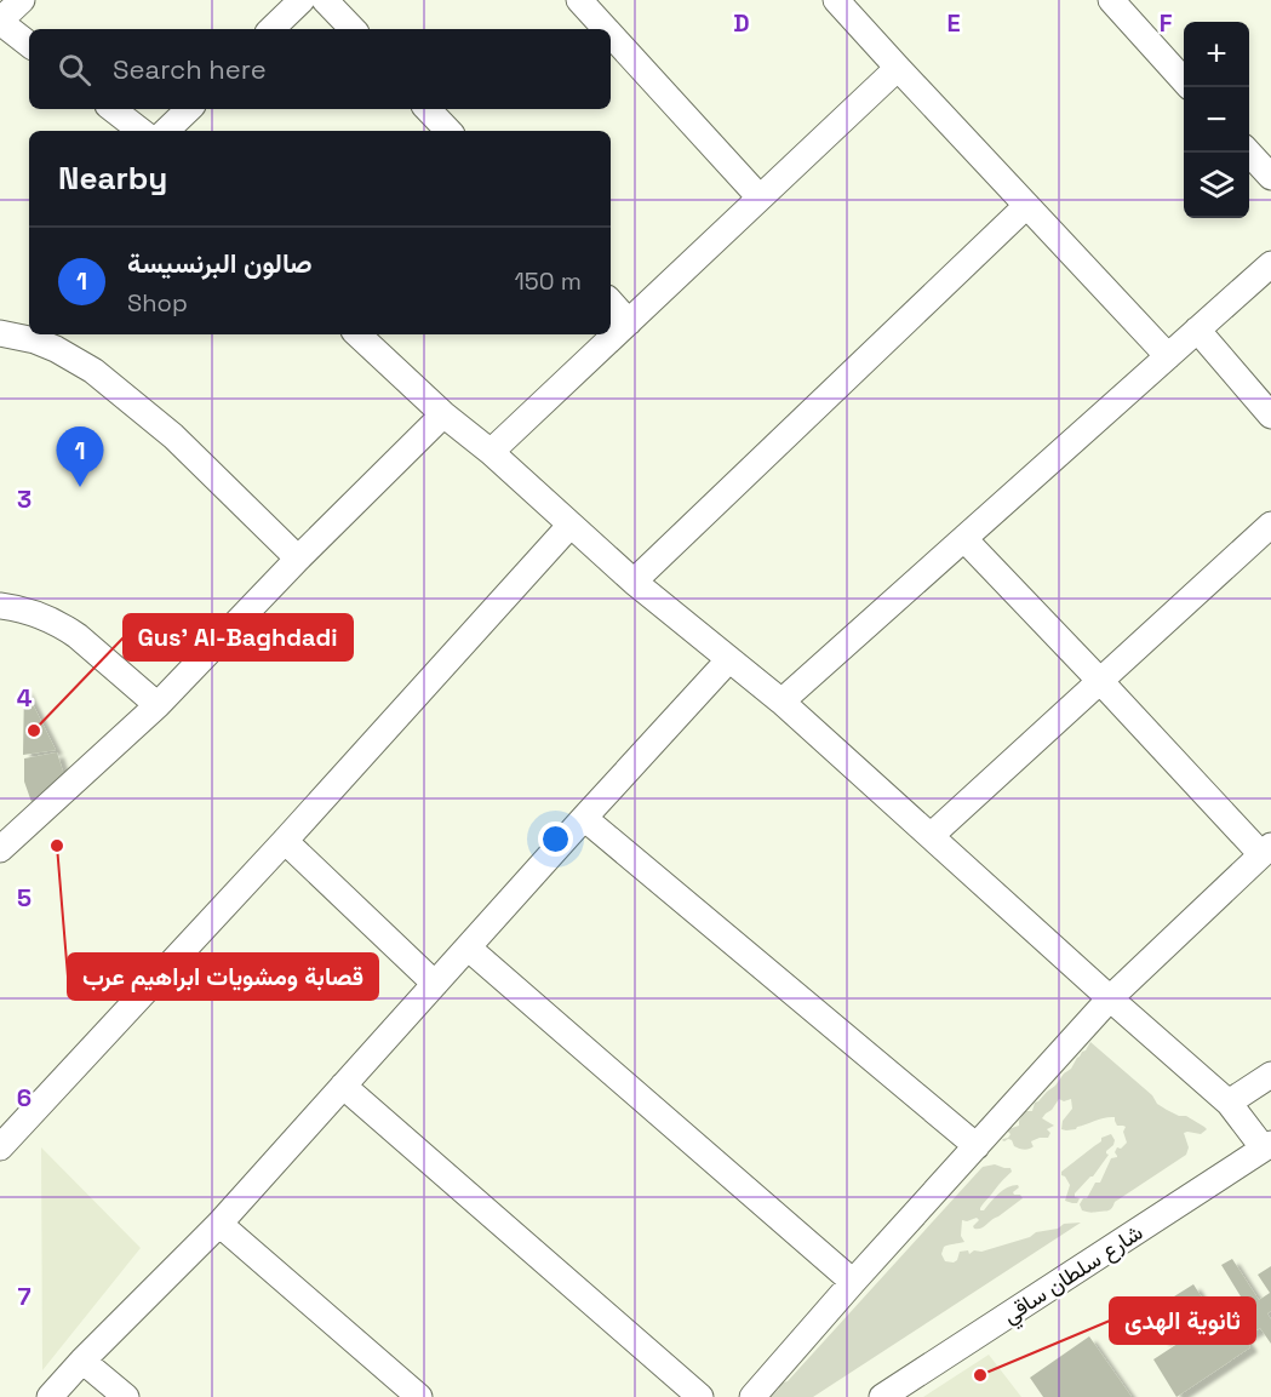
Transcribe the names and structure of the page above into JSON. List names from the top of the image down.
{
  "streets": {
    "street": ["شارع سلطان ساقي"]
  },
  "places": ["Gus' Al-Baghdadi", "قصابة ومشويات ابراهيم عرب", "ثانوية الهدى"],
  "page": {
    "map_buttons": ["+", "−"],
    "search": "Search here",
    "heading": "Nearby",
    "list": [
      {
        "mark": "1",
        "name": "صالون البرنسيسة",
        "note": "Shop",
        "value": "150 m"
      }
    ],
    "pins": "1"
  },
  "grid": {
    "columns": ["D", "E", "F"],
    "rows": [
      "3",
      "4",
      "5",
      "6",
      "7"
    ]
  }
}
